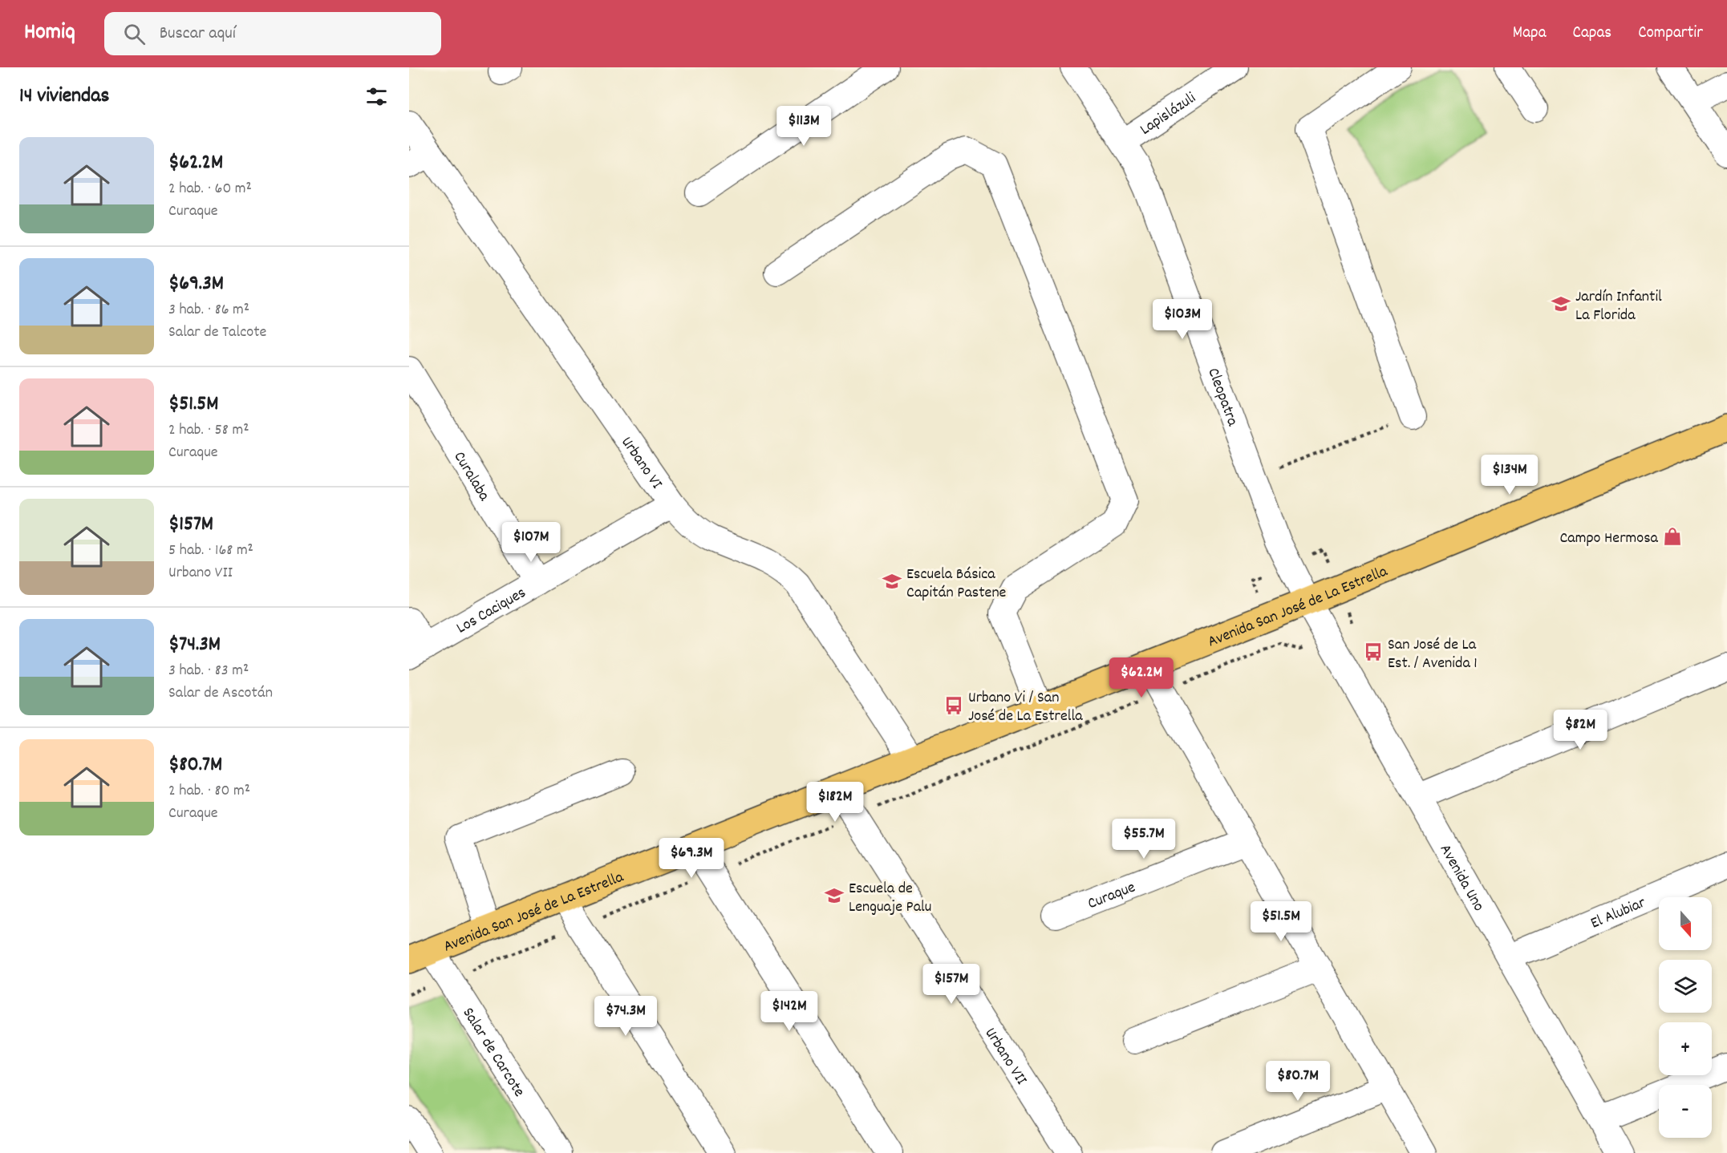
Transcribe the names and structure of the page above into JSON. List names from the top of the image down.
{
  "streets": {
    "main road": ["Avenida San José de La Estrella"],
    "street": [
      "Lapislázuli",
      "Cleopatra",
      "Urbano VI",
      "Curalaba",
      "Los Caciques",
      "Avenida Uno",
      "Curaque",
      "El Alubiar",
      "Salar de Carcote",
      "Urbano VII"
    ]
  },
  "crossings": [
    ["Lapislázuli", "Cleopatra"],
    ["Cleopatra", "Avenida San José de La Estrella"],
    ["Cleopatra", "Avenida Uno"],
    ["Urbano VI", "Avenida San José de La Estrella"],
    ["Urbano VI", "Los Caciques"],
    ["Curalaba", "Los Caciques"],
    ["Avenida San José de La Estrella", "Avenida Uno"],
    ["Avenida San José de La Estrella", "Salar de Carcote"],
    ["Avenida San José de La Estrella", "Urbano VII"],
    ["Avenida Uno", "El Alubiar"]
  ],
  "places": {
    "school or university": ["Jardín Infantil La Florida", "Escuela Básica Capitán Pastene", "Escuela de Lenguaje Palu"],
    "shop": ["Campo Hermosa"],
    "bus stop": ["San José de La Est. / Avenida 1", "Urbano Vi / San José de La Estrella"]
  },
  "north": "bottom",
  "page": {
    "header": "Homiq",
    "search": "Buscar aquí",
    "nav": ["Mapa", "Capas", "Compartir"],
    "heading": "14 viviendas",
    "price": [
      "$113M",
      "$103M",
      "$134M",
      "$107M",
      "$62.2M",
      "$82M",
      "$182M",
      "$55.7M",
      "$69.3M",
      "$51.5M",
      "$157M",
      "$142M",
      "$74.3M",
      "$80.7M"
    ],
    "list": [
      {
        "name": "$62.2M",
        "note": "2 hab. · 60 m² · Curaque"
      },
      {
        "name": "$69.3M",
        "note": "3 hab. · 86 m² · Salar de Talcote"
      },
      {
        "name": "$51.5M",
        "note": "2 hab. · 58 m² · Curaque"
      },
      {
        "name": "$157M",
        "note": "5 hab. · 168 m² · Urbano VII"
      },
      {
        "name": "$74.3M",
        "note": "3 hab. · 83 m² · Salar de Ascotán"
      },
      {
        "name": "$80.7M",
        "note": "2 hab. · 80 m² · Curaque"
      }
    ],
    "map_buttons": ["+", "−"]
  }
}
